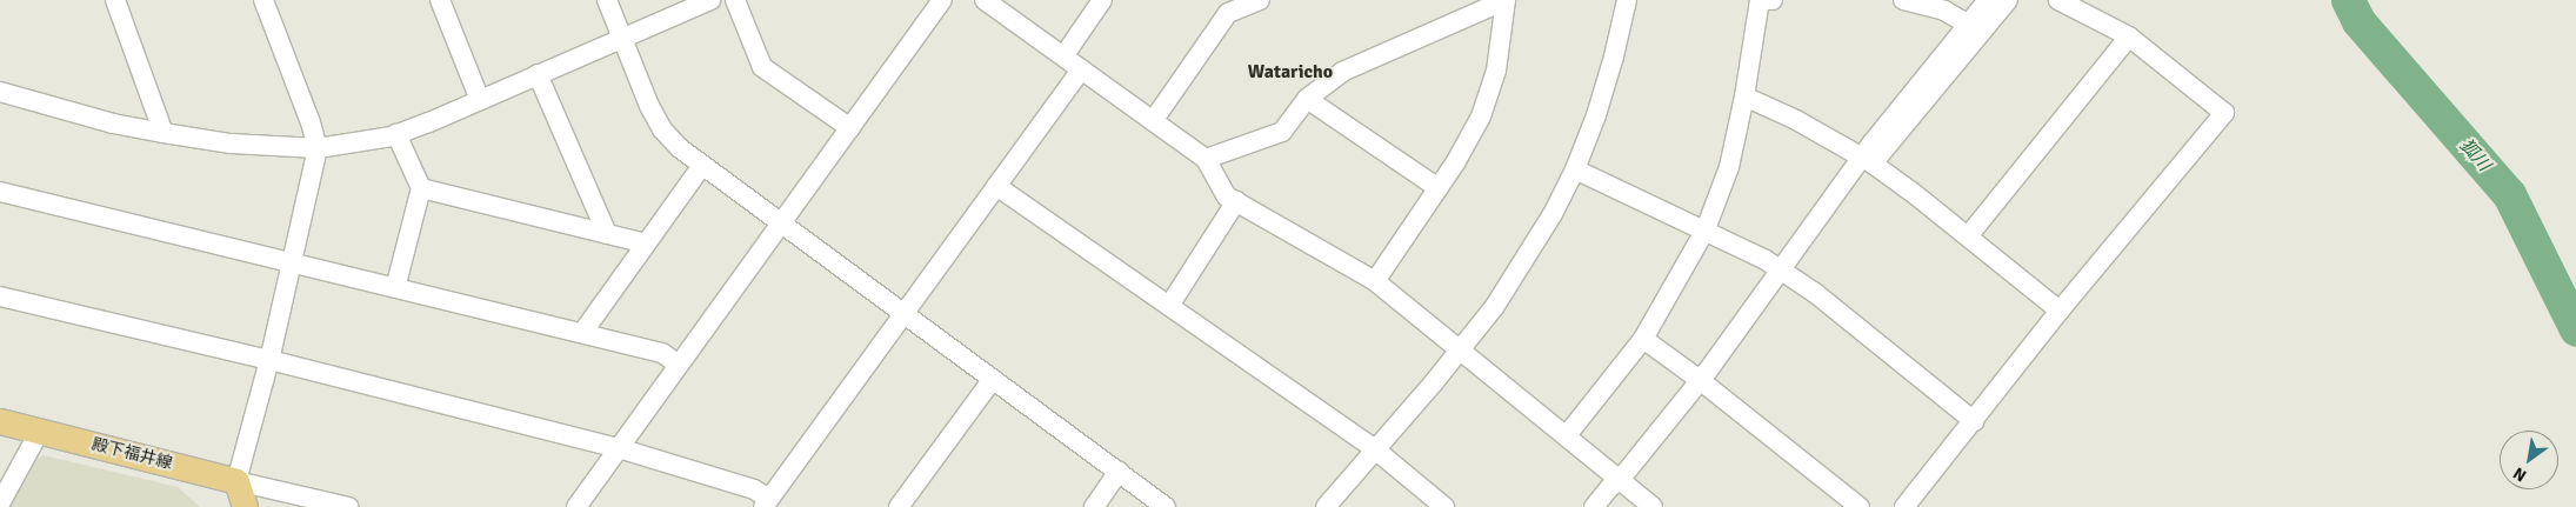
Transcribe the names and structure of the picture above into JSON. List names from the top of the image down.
{
  "streets": {
    "main road": ["殿下福井線"]
  },
  "districts": ["Wataricho"],
  "water": ["狐川"],
  "north": "bottom left"
}
